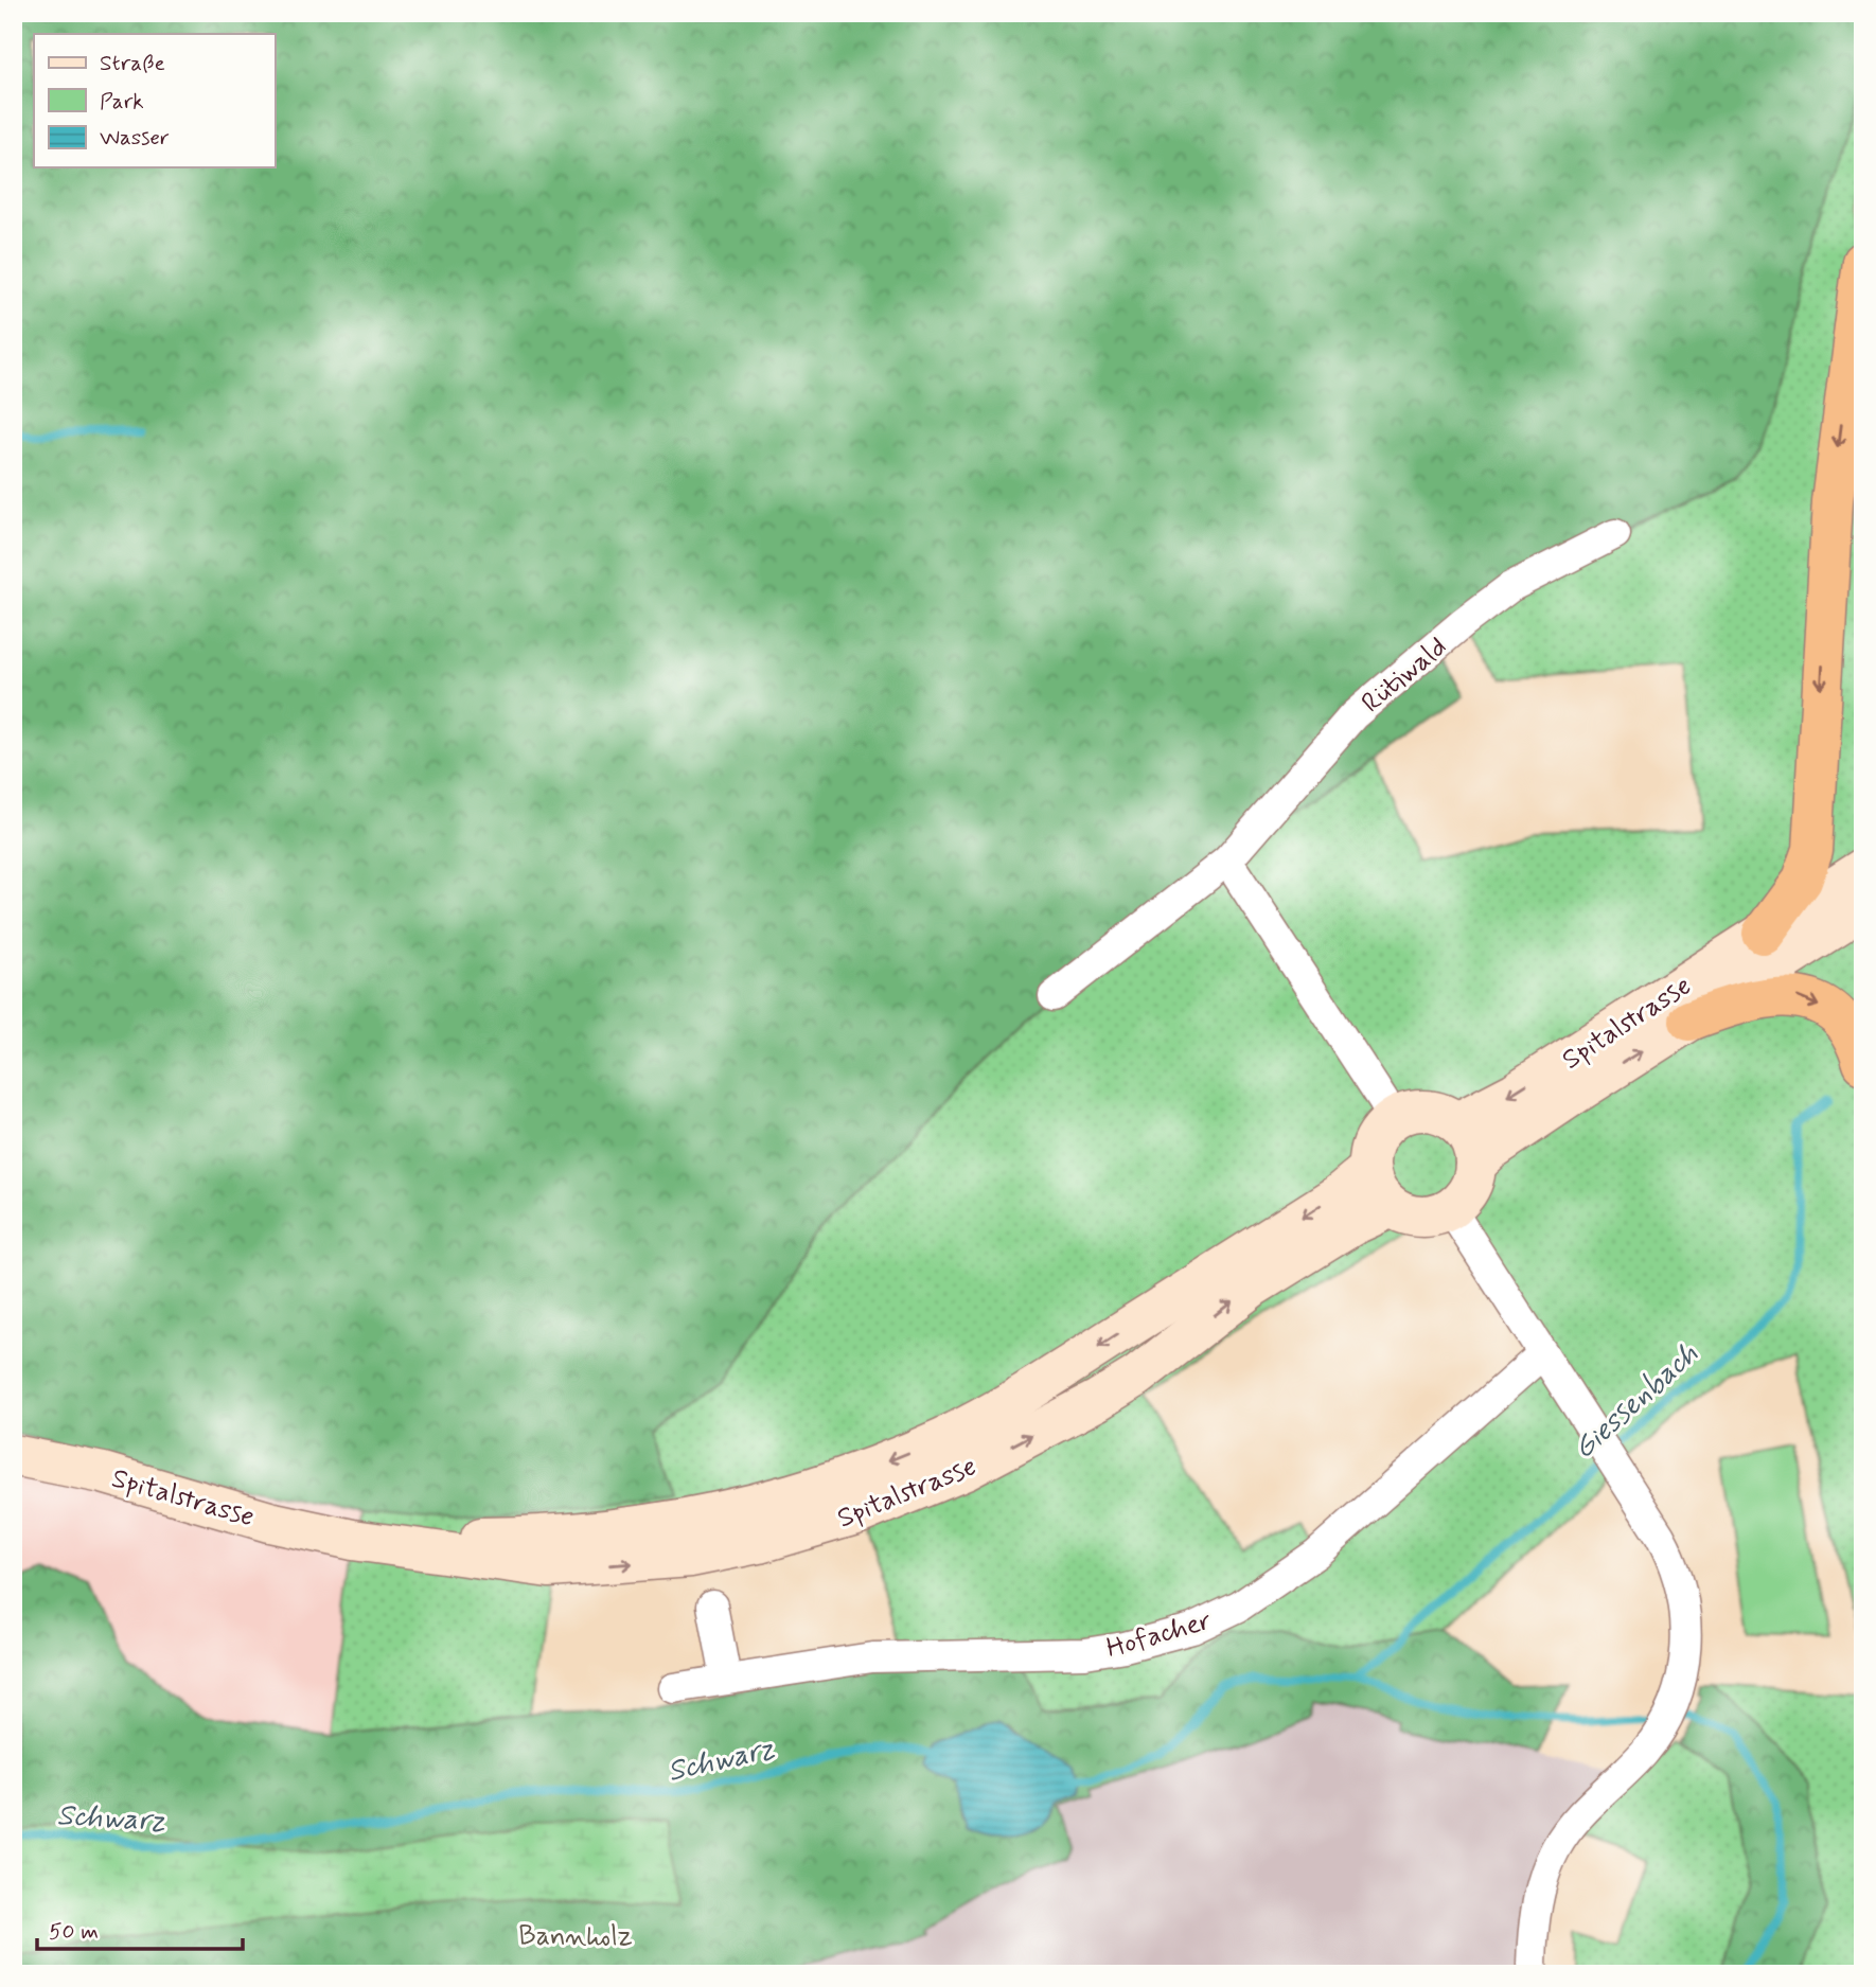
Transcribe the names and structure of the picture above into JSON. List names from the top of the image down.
{
  "streets": {
    "main road": ["Spitalstrasse"],
    "street": ["Rütiwald", "Hofacher"]
  },
  "water": ["Giessenbach", "Schwarz"],
  "parks": ["Bannholz"],
  "legend": ["Straße", "Park", "Wasser"],
  "scale_bar": "50 m"
}
